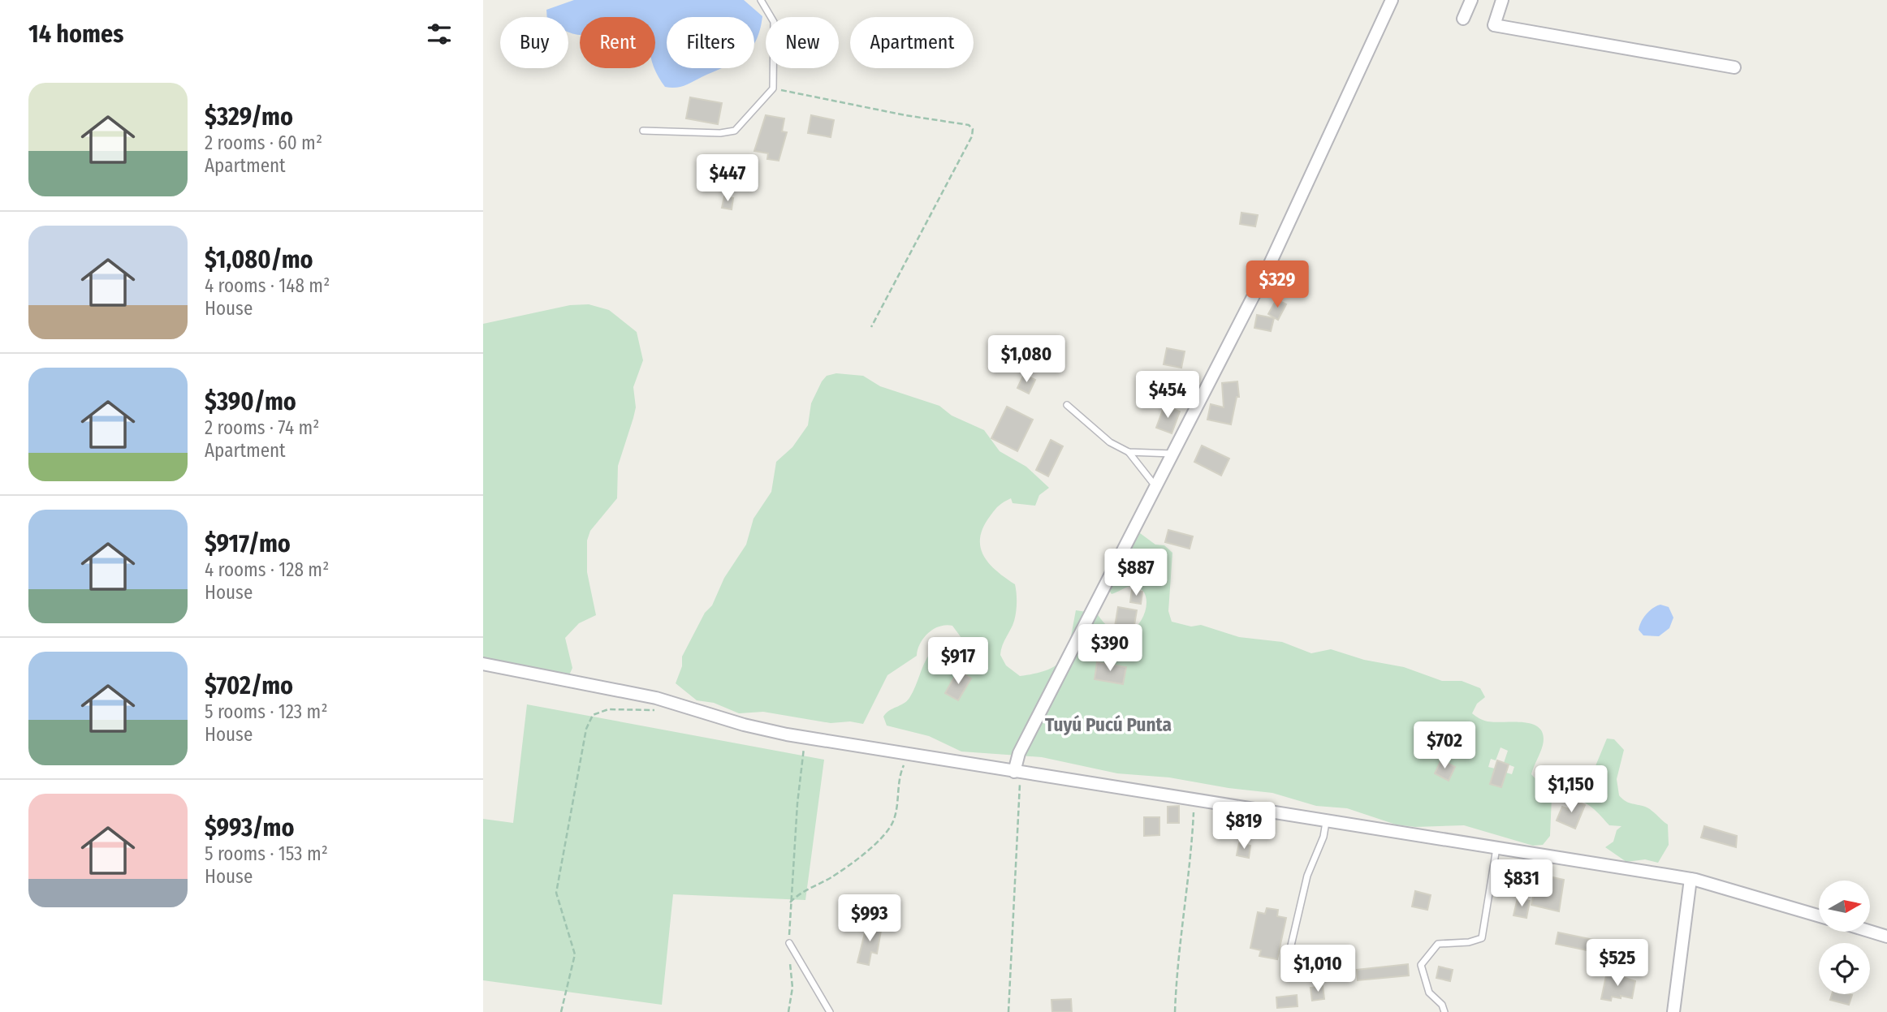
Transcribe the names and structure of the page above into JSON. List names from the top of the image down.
{
  "districts": ["Tuyú Pucú Punta"],
  "north": "right",
  "page": {
    "heading": "14 homes",
    "chip": [
      "Buy",
      "Rent",
      "Filters",
      "New",
      "Apartment"
    ],
    "list": [
      {
        "name": "$329/mo",
        "note": "2 rooms · 60 m² · Apartment"
      },
      {
        "name": "$1,080/mo",
        "note": "4 rooms · 148 m² · House"
      },
      {
        "name": "$390/mo",
        "note": "2 rooms · 74 m² · Apartment"
      },
      {
        "name": "$917/mo",
        "note": "4 rooms · 128 m² · House"
      },
      {
        "name": "$702/mo",
        "note": "5 rooms · 123 m² · House"
      },
      {
        "name": "$993/mo",
        "note": "5 rooms · 153 m² · House"
      }
    ],
    "price": [
      "$447",
      "$329",
      "$1,080",
      "$454",
      "$887",
      "$390",
      "$917",
      "$702",
      "$1,150",
      "$819",
      "$831",
      "$993",
      "$525",
      "$1,010"
    ]
  }
}
